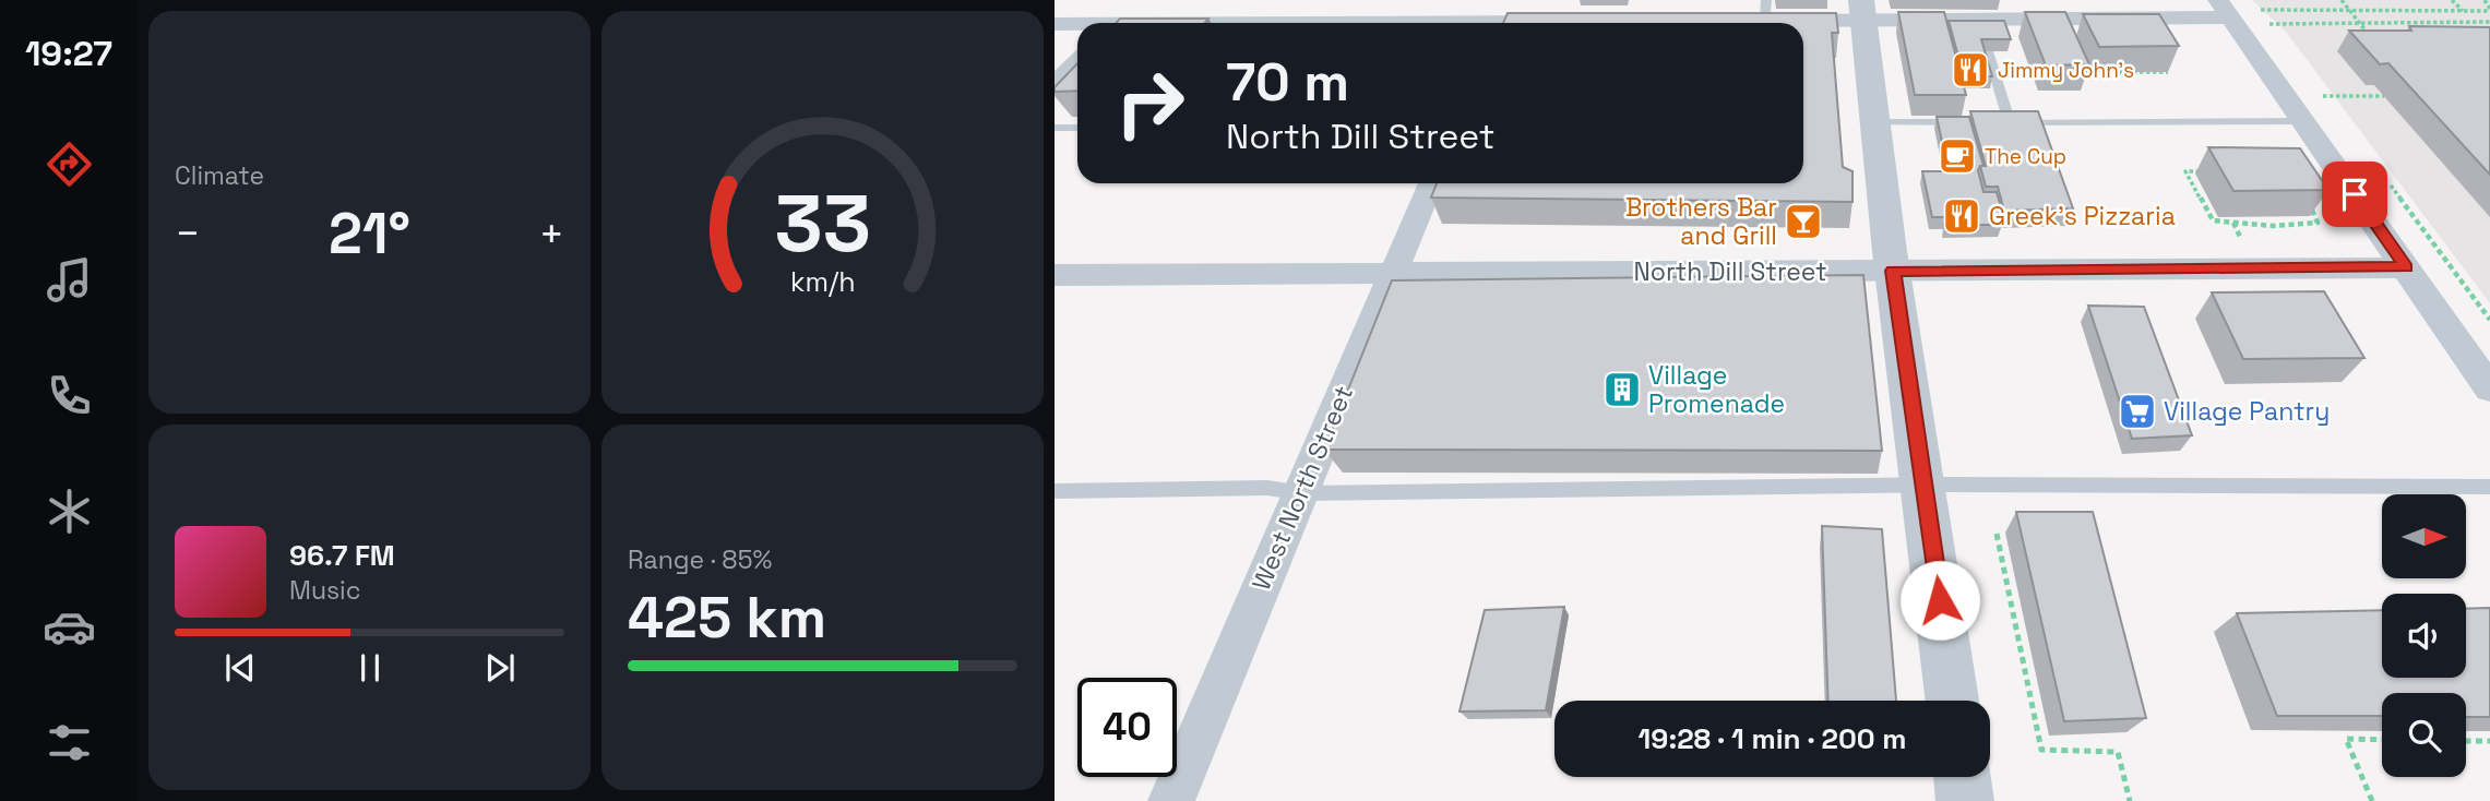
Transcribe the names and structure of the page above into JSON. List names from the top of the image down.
{
  "streets": {
    "street": ["North Dill Street", "West North Street"]
  },
  "crossings": [
    ["North Dill Street", "West North Street"]
  ],
  "places": {
    "restaurant": ["Jimmy John's", "Greek's Pizzaria"],
    "cafe": ["The Cup"],
    "bar": ["Brothers Bar and Grill"],
    "building": ["Village Promenade"],
    "supermarket": ["Village Pantry"]
  },
  "north": "right",
  "page": {
    "tabs": "19:27",
    "tile": [
      "Climate",
      ["Range · 85%", "425 km"]
    ],
    "turn": ["70 m", "North Dill Street"],
    "heat": ["−", "21°", "+"],
    "song": ["96.7 FM", "Music"],
    "limit": "40",
    "trip": "19:28 · 1 min · 200 m",
    "gauge": ["33", "km/h"]
  }
}
